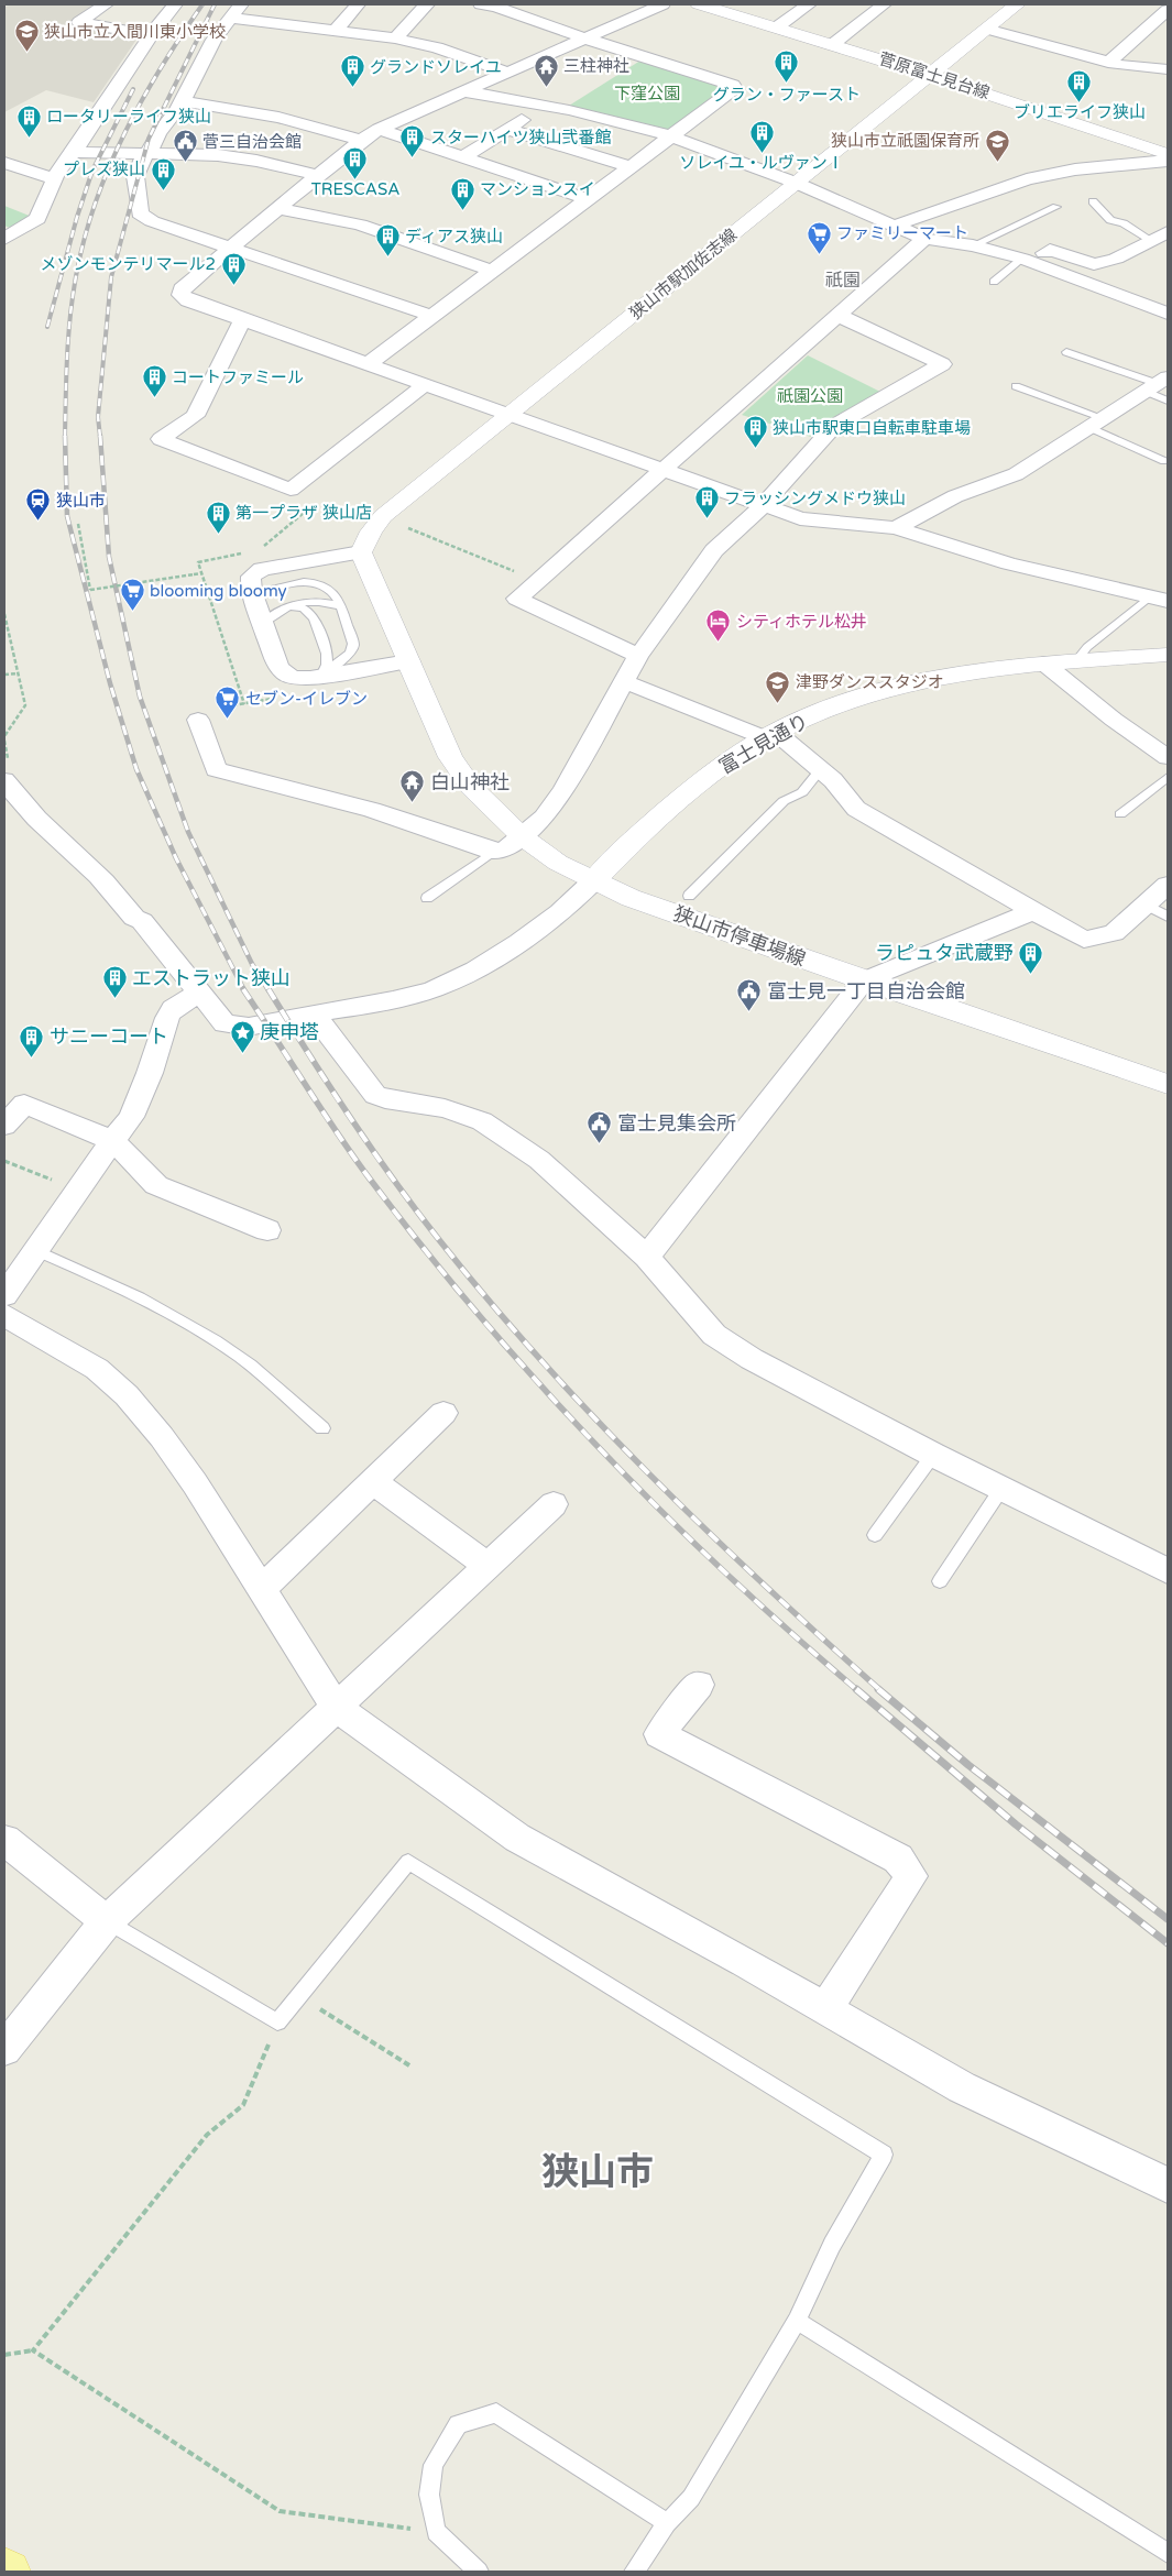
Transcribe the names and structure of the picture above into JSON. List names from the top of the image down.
{
  "streets": {
    "street": [
      "菅原富士見台線",
      "狭山市駅加佐志線",
      "富士見通り",
      "狭山市停車場線"
    ]
  },
  "crossings": [
    ["菅原富士見台線", "狭山市駅加佐志線"],
    ["狭山市駅加佐志線", "狭山市停車場線"],
    ["富士見通り", "狭山市停車場線"]
  ],
  "districts": ["祇園", "狭山市"],
  "parks": ["下窪公園", "祇園公園"],
  "places": {
    "school or university": ["狭山市立入間川東小学校", "狭山市立祇園保育所", "津野ダンススタジオ"],
    "building": [
      "グラン・ファースト",
      "グランドソレイユ",
      "ブリエライフ狭山",
      "ロータリーライフ狭山",
      "ソレイユ・ルヴァンⅠ",
      "スターハイツ狭山弐番館",
      "TRESCASA",
      "プレズ狭山",
      "マンションスイ",
      "ディアス狭山",
      "メゾンモンテリマール2",
      "コートファミール",
      "狭山市駅東口自転車駐車場",
      "フラッシングメドウ狭山",
      "第一プラザ 狭山店",
      "ラピュタ武蔵野",
      "エストラット狭山",
      "サニーコート"
    ],
    "temple": ["三柱神社", "白山神社"],
    "public building": ["菅三自治会館", "富士見一丁目自治会館", "富士見集会所"],
    "supermarket": ["ファミリーマート", "blooming bloomy", "セブン-イレブン"],
    "station": ["狭山市"],
    "hotel": ["シティホテル松井"],
    "place": ["庚申塔"]
  }
}
